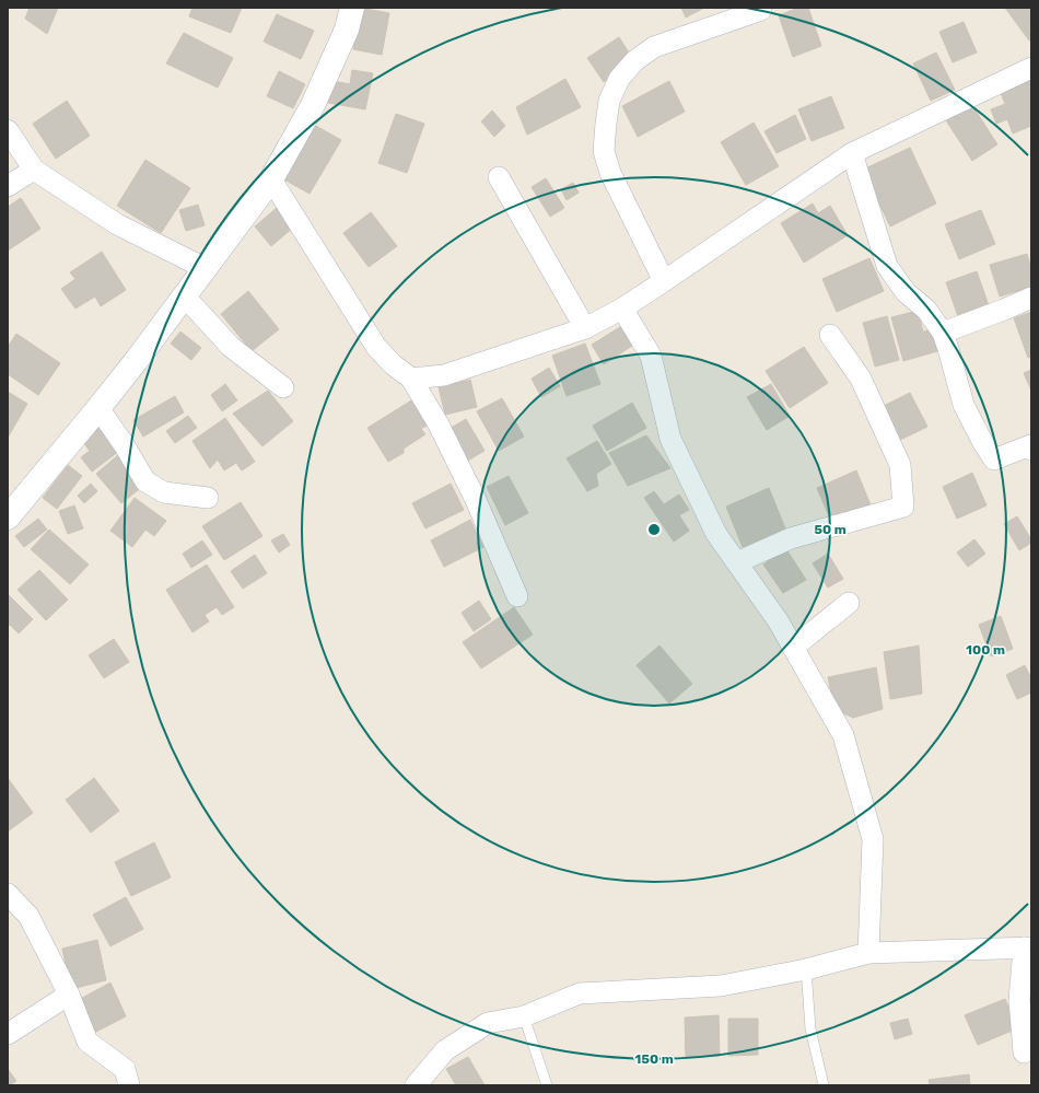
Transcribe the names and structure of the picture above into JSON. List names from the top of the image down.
{
  "rings": ["50 m", "100 m", "150 m"]
}
